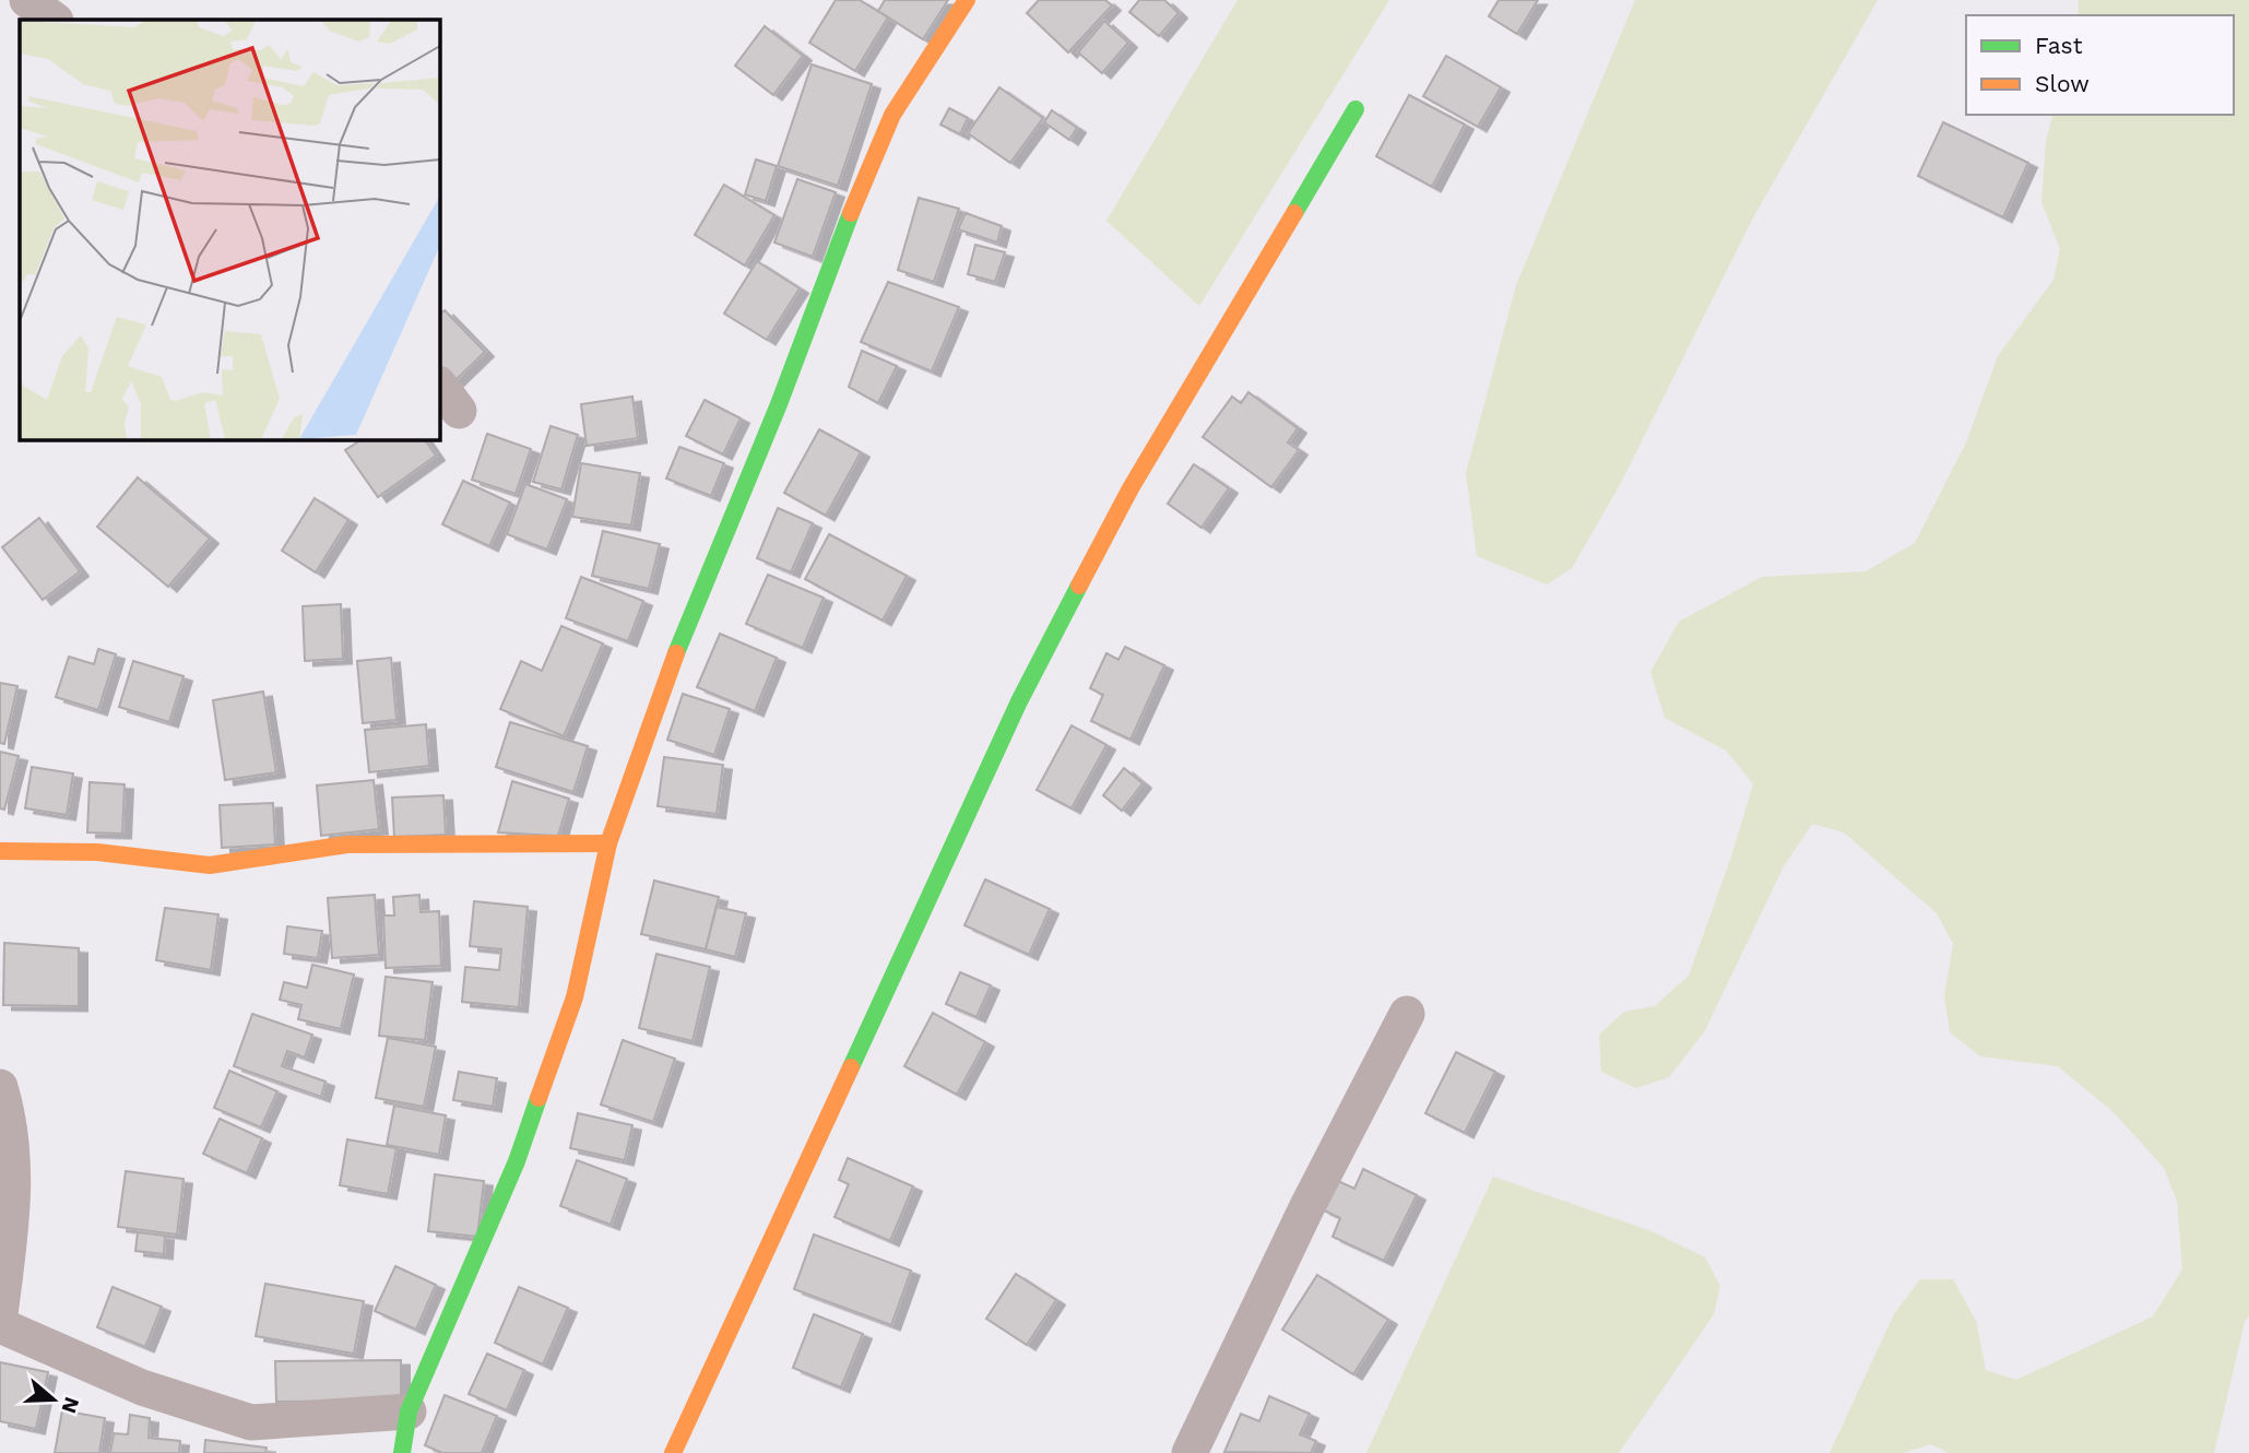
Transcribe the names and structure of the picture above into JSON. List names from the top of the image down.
{
  "legend": ["Fast", "Slow"],
  "north": "right"
}
